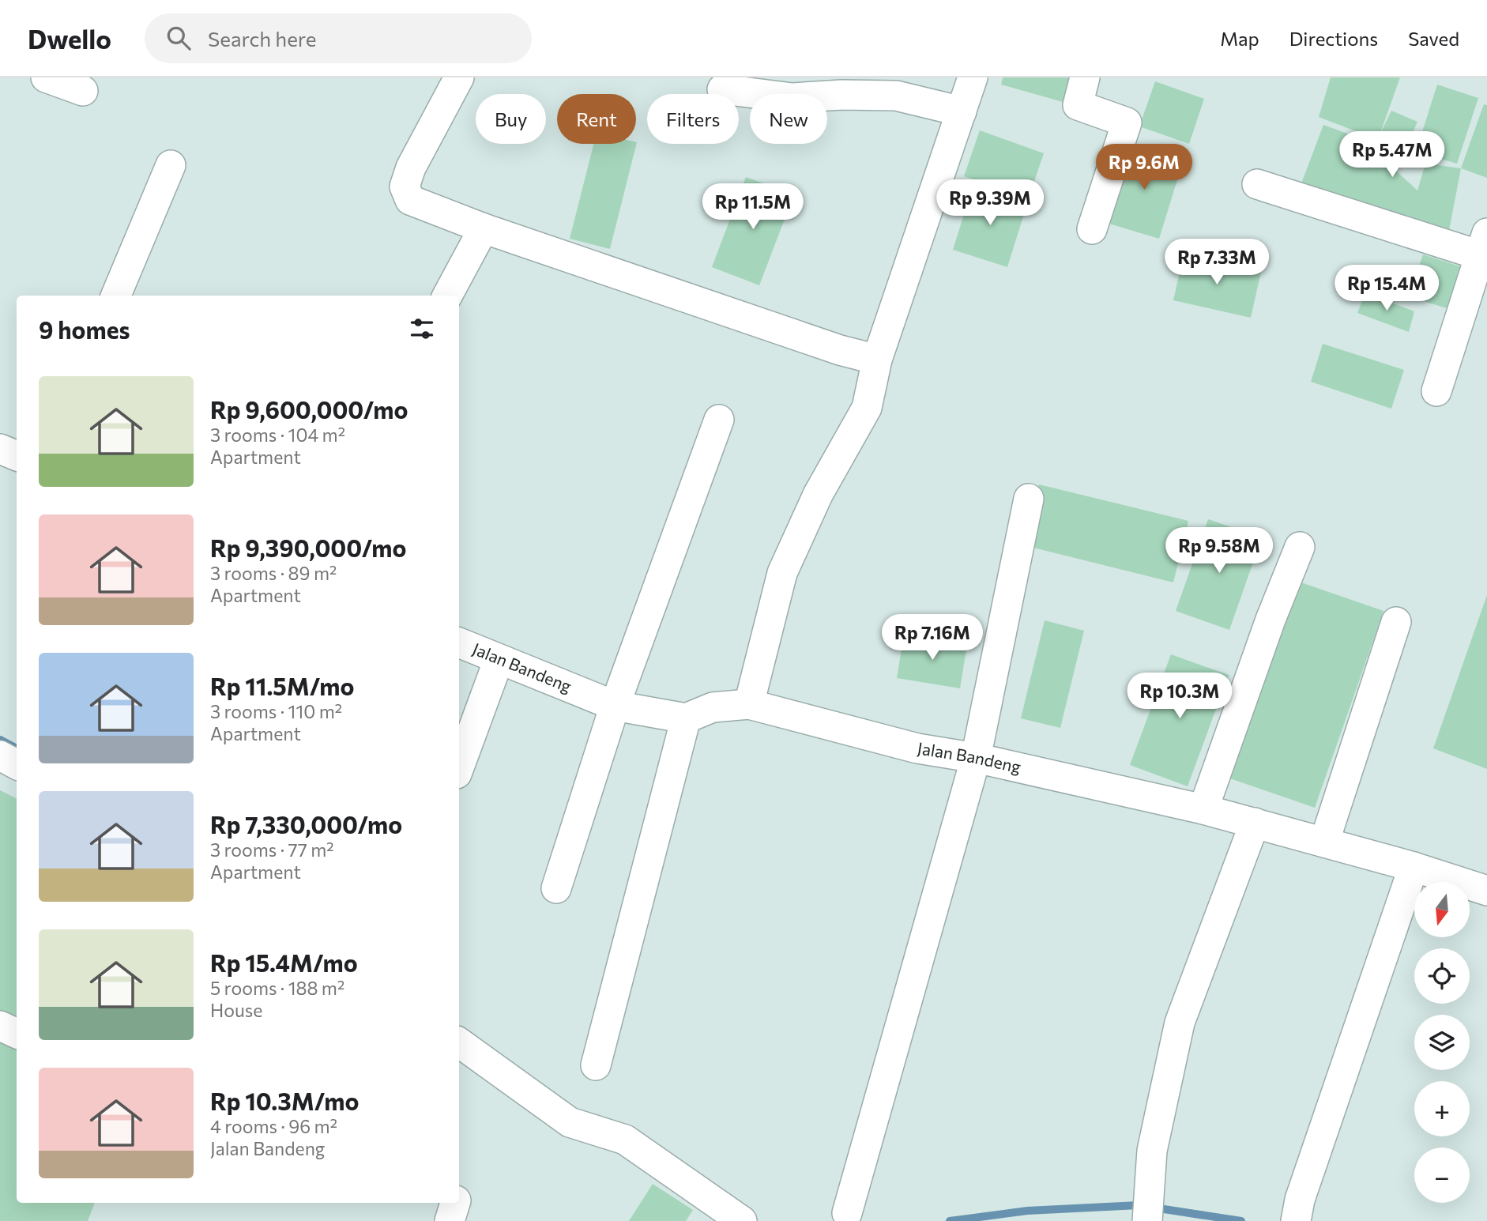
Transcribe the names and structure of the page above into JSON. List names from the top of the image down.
{
  "streets": {
    "street": ["Jalan Bandeng"]
  },
  "north": "bottom",
  "page": {
    "header": "Dwello",
    "search": "Search here",
    "nav": ["Map", "Directions", "Saved"],
    "chip": [
      "Buy",
      "Rent",
      "Filters",
      "New"
    ],
    "price": [
      "Rp 5.47M",
      "Rp 9.6M",
      "Rp 9.39M",
      "Rp 11.5M",
      "Rp 7.33M",
      "Rp 15.4M",
      "Rp 9.58M",
      "Rp 7.16M",
      "Rp 10.3M"
    ],
    "heading": "9 homes",
    "list": [
      {
        "name": "Rp 9,600,000/mo",
        "note": "3 rooms · 104 m² · Apartment"
      },
      {
        "name": "Rp 9,390,000/mo",
        "note": "3 rooms · 89 m² · Apartment"
      },
      {
        "name": "Rp 11.5M/mo",
        "note": "3 rooms · 110 m² · Apartment"
      },
      {
        "name": "Rp 7,330,000/mo",
        "note": "3 rooms · 77 m² · Apartment"
      },
      {
        "name": "Rp 15.4M/mo",
        "note": "5 rooms · 188 m² · House"
      },
      {
        "name": "Rp 10.3M/mo",
        "note": "4 rooms · 96 m² · Jalan Bandeng"
      }
    ],
    "map_buttons": ["+", "−"]
  }
}
